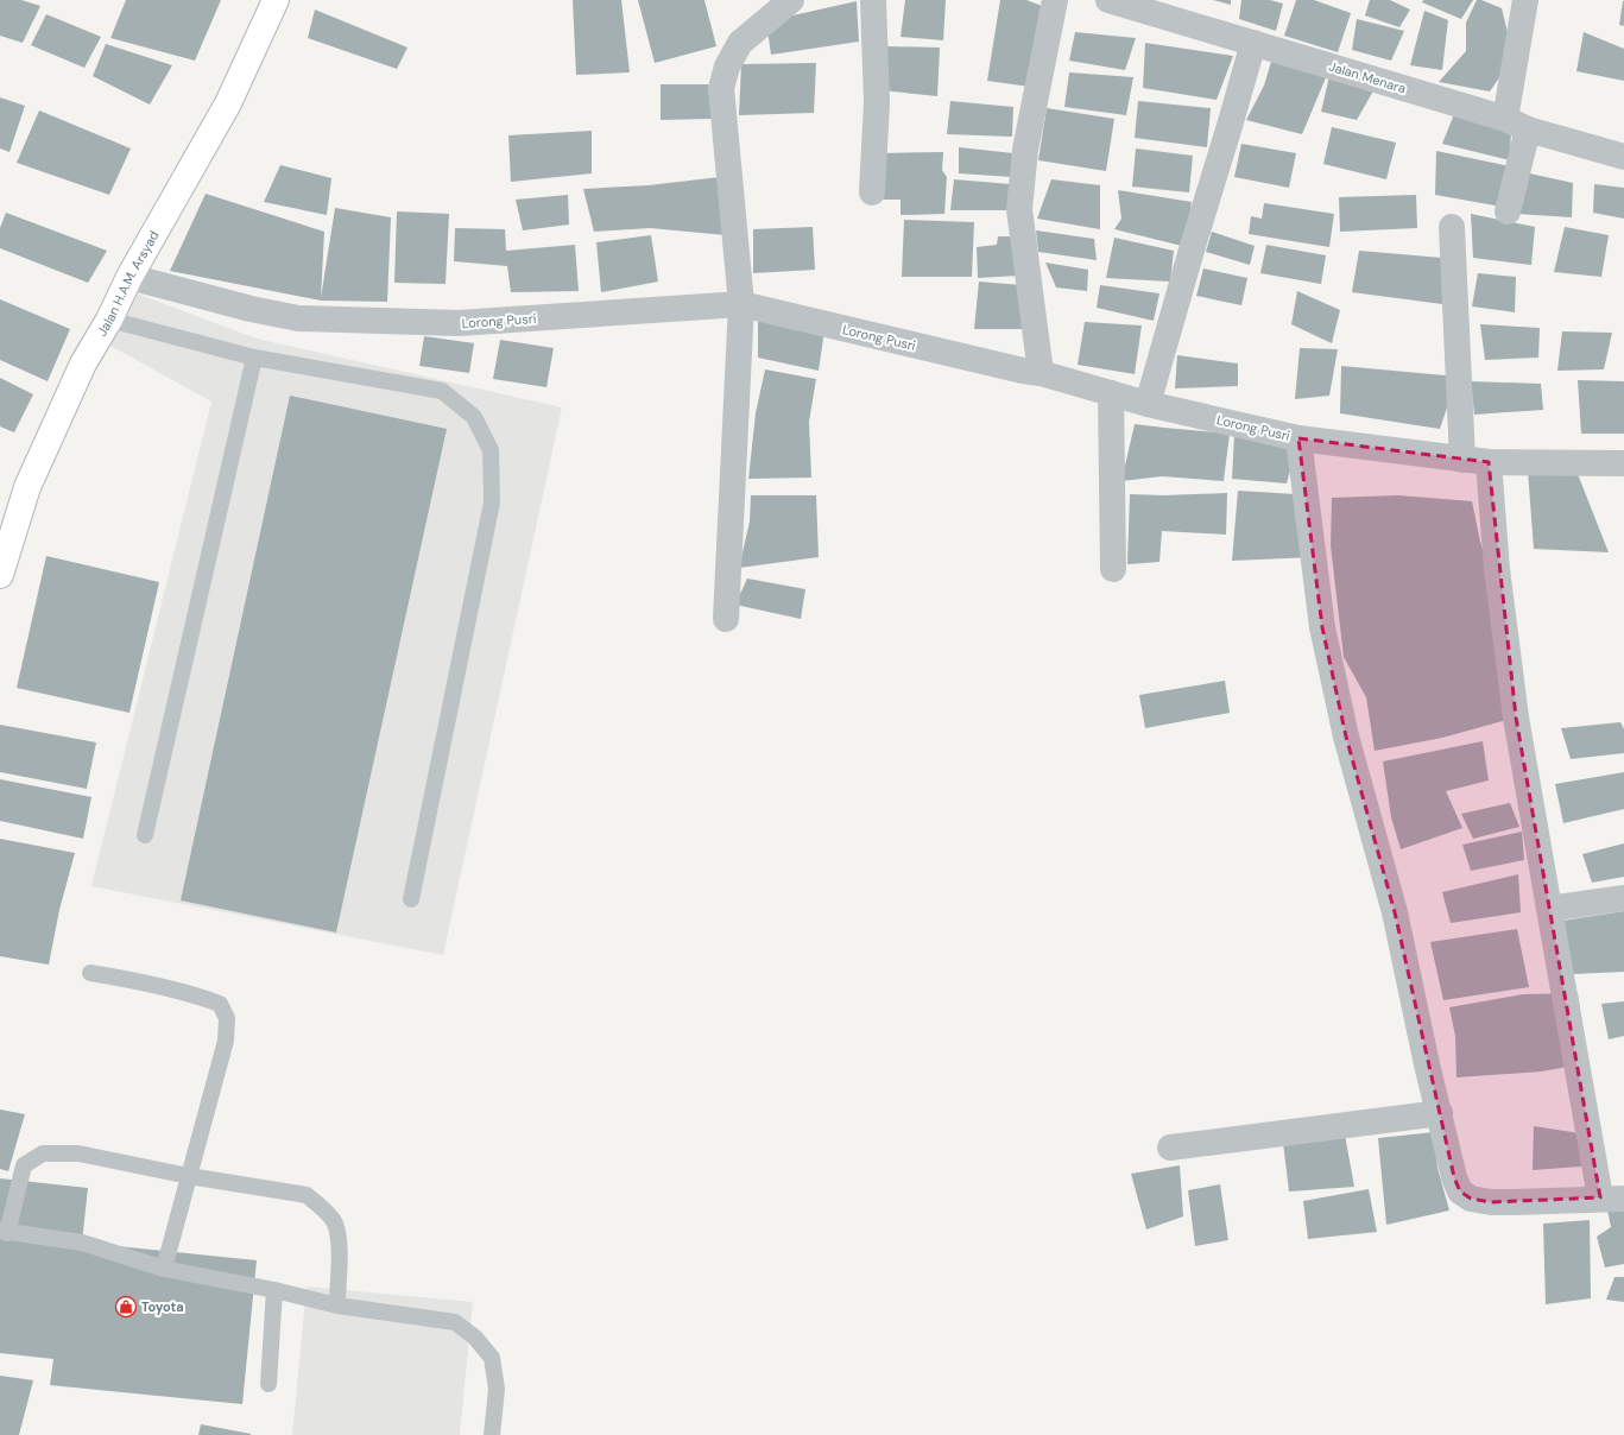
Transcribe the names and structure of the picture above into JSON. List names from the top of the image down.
{
  "streets": {
    "highway": ["Jalan H.A.M. Arsyad"],
    "street": ["Jalan Menara", "Lorong Pusri"]
  },
  "crossings": [
    ["Jalan H.A.M. Arsyad", "Lorong Pusri"]
  ],
  "places": {
    "shop": ["Toyota"]
  }
}
